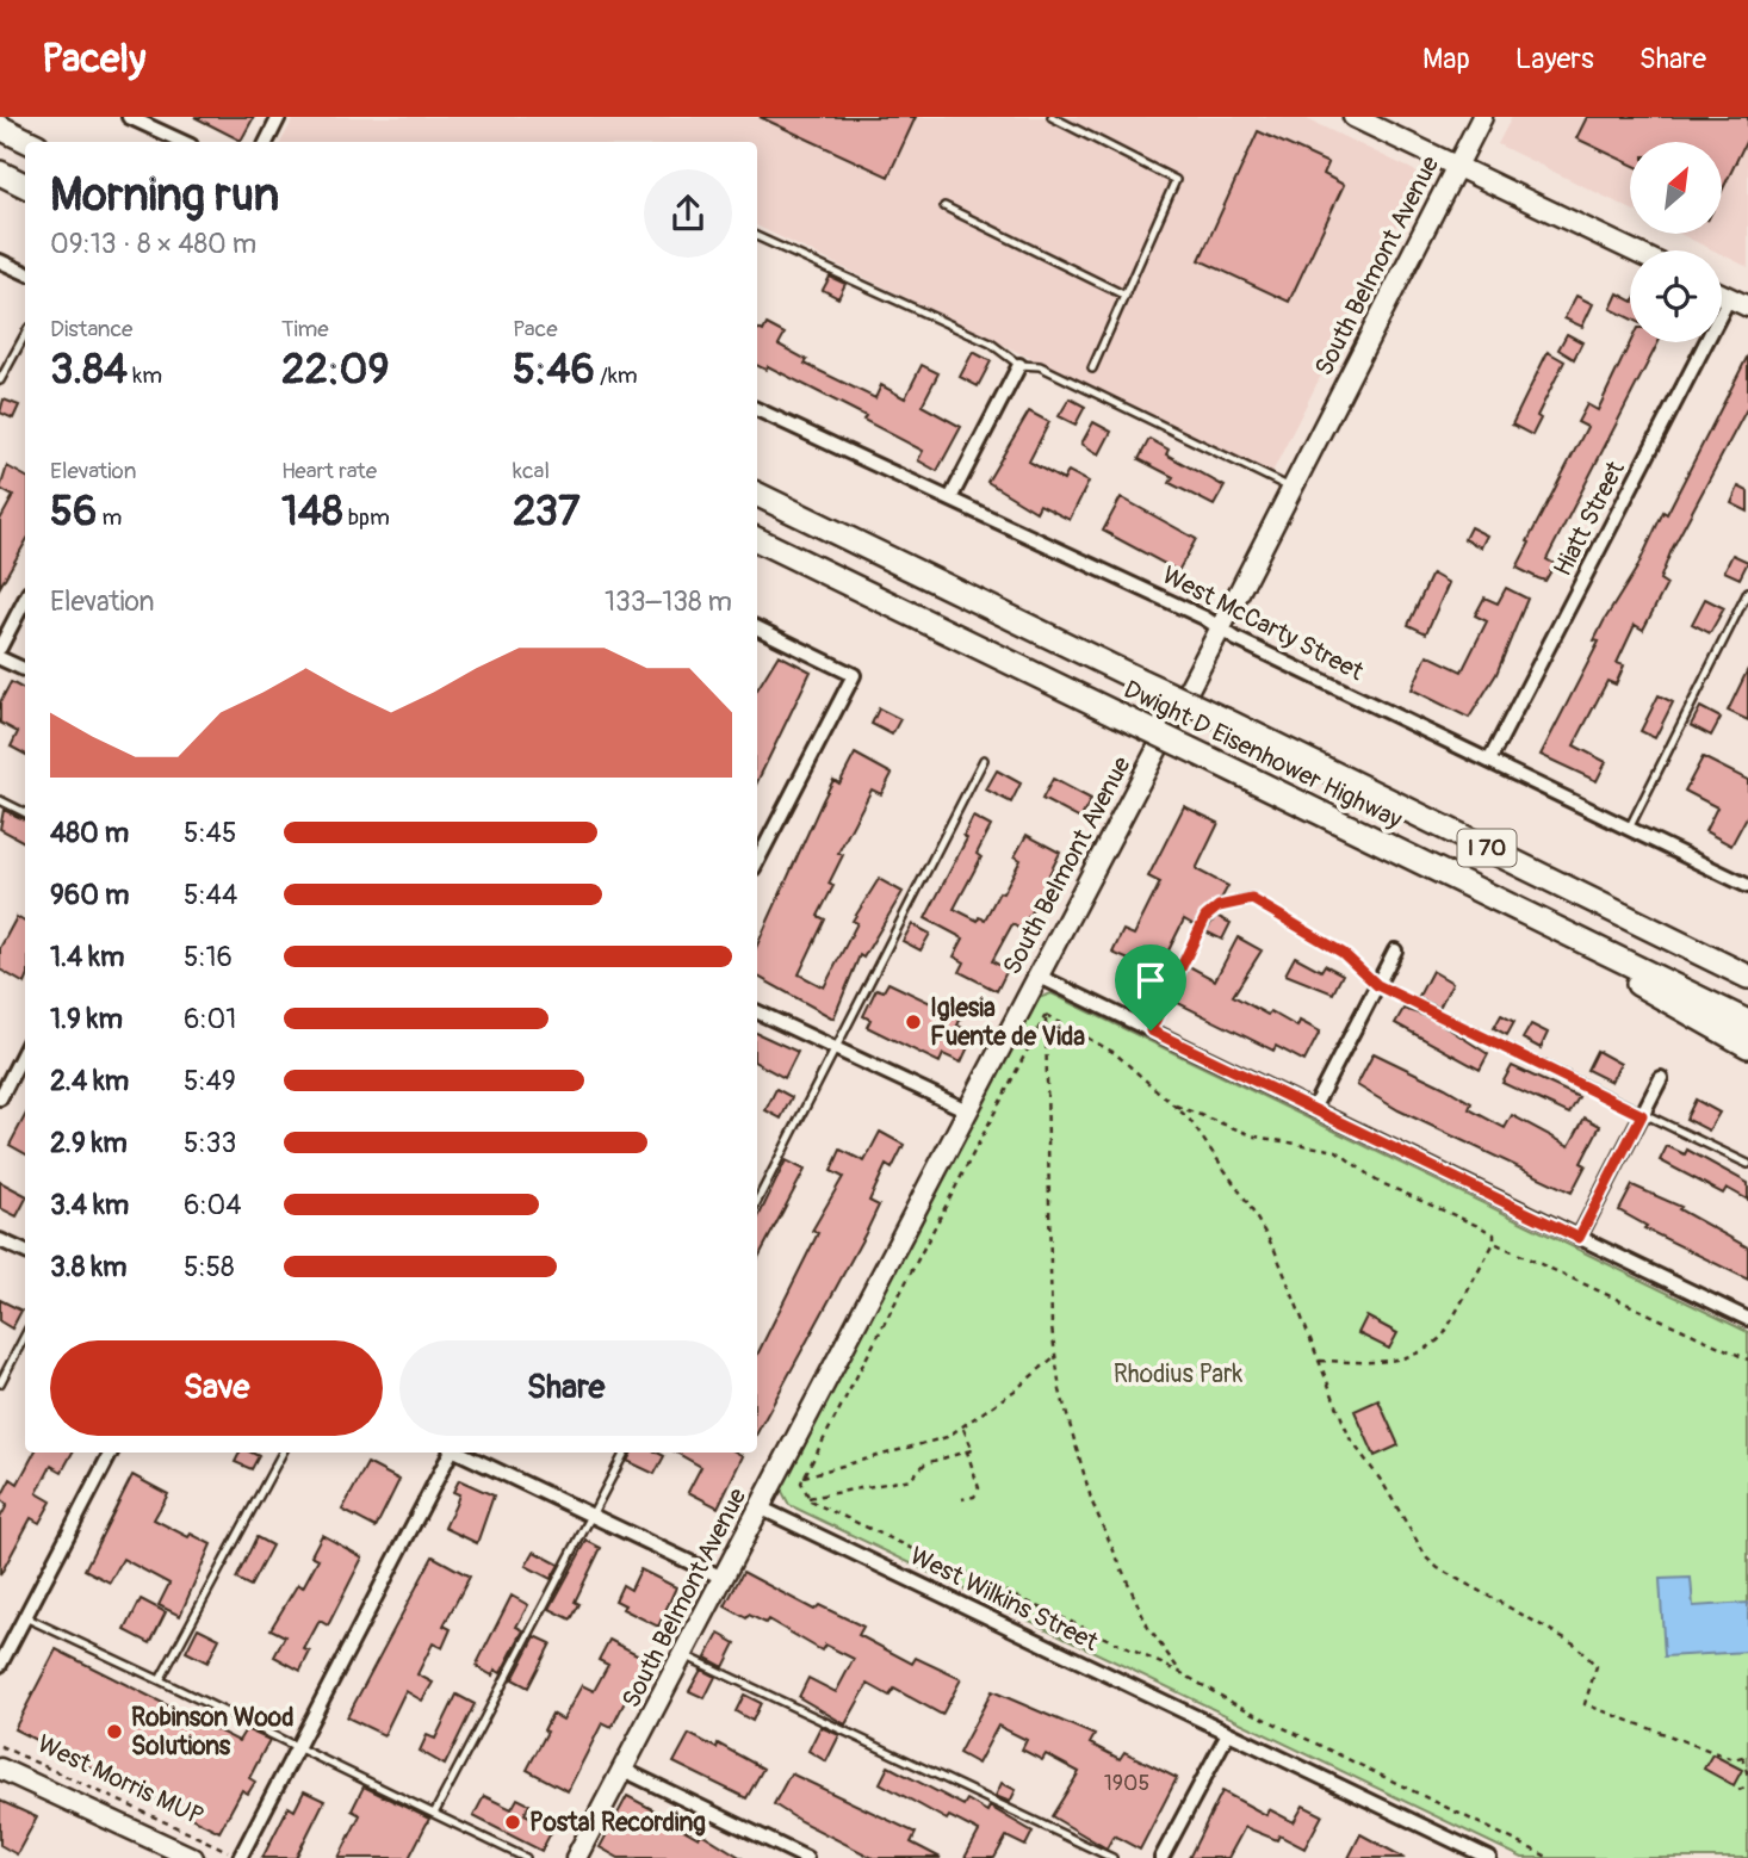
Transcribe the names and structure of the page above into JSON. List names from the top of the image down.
{
  "streets": {
    "highway": ["Dwight D Eisenhower Highway", "I 70"],
    "main road": ["South Belmont Avenue"],
    "street": ["Hiatt Street", "West McCarty Street", "West Wilkins Street"],
    "path": ["West Morris MUP"]
  },
  "crossings": [
    ["South Belmont Avenue", "West McCarty Street"],
    ["South Belmont Avenue", "West Wilkins Street"],
    ["Hiatt Street", "West McCarty Street"]
  ],
  "parks": ["Rhodius Park"],
  "places": ["Iglesia Fuente de Vida", "Robinson Wood Solutions", "Postal Recording"],
  "house_numbers": ["1905"],
  "north": "top right",
  "page": {
    "header": "Pacely",
    "nav": ["Map", "Layers", "Share"],
    "heading": ["Morning run", "09:13 · 8 × 480 m"],
    "stats": [
      ["Distance", "3.84 km"],
      ["Time", "22:09"],
      ["Pace", "5:46 /km"],
      ["Elevation", "56 m"],
      ["Heart rate", "148 bpm"],
      ["kcal", "237"]
    ],
    "chart": ["Elevation", "133–138 m"],
    "list": [
      {
        "name": "480 m",
        "note": "5:45"
      },
      {
        "name": "960 m",
        "note": "5:44"
      },
      {
        "name": "1.4 km",
        "note": "5:16"
      },
      {
        "name": "1.9 km",
        "note": "6:01"
      },
      {
        "name": "2.4 km",
        "note": "5:49"
      },
      {
        "name": "2.9 km",
        "note": "5:33"
      },
      {
        "name": "3.4 km",
        "note": "6:04"
      },
      {
        "name": "3.8 km",
        "note": "5:58"
      }
    ],
    "buttons": ["Save", "Share"]
  }
}
